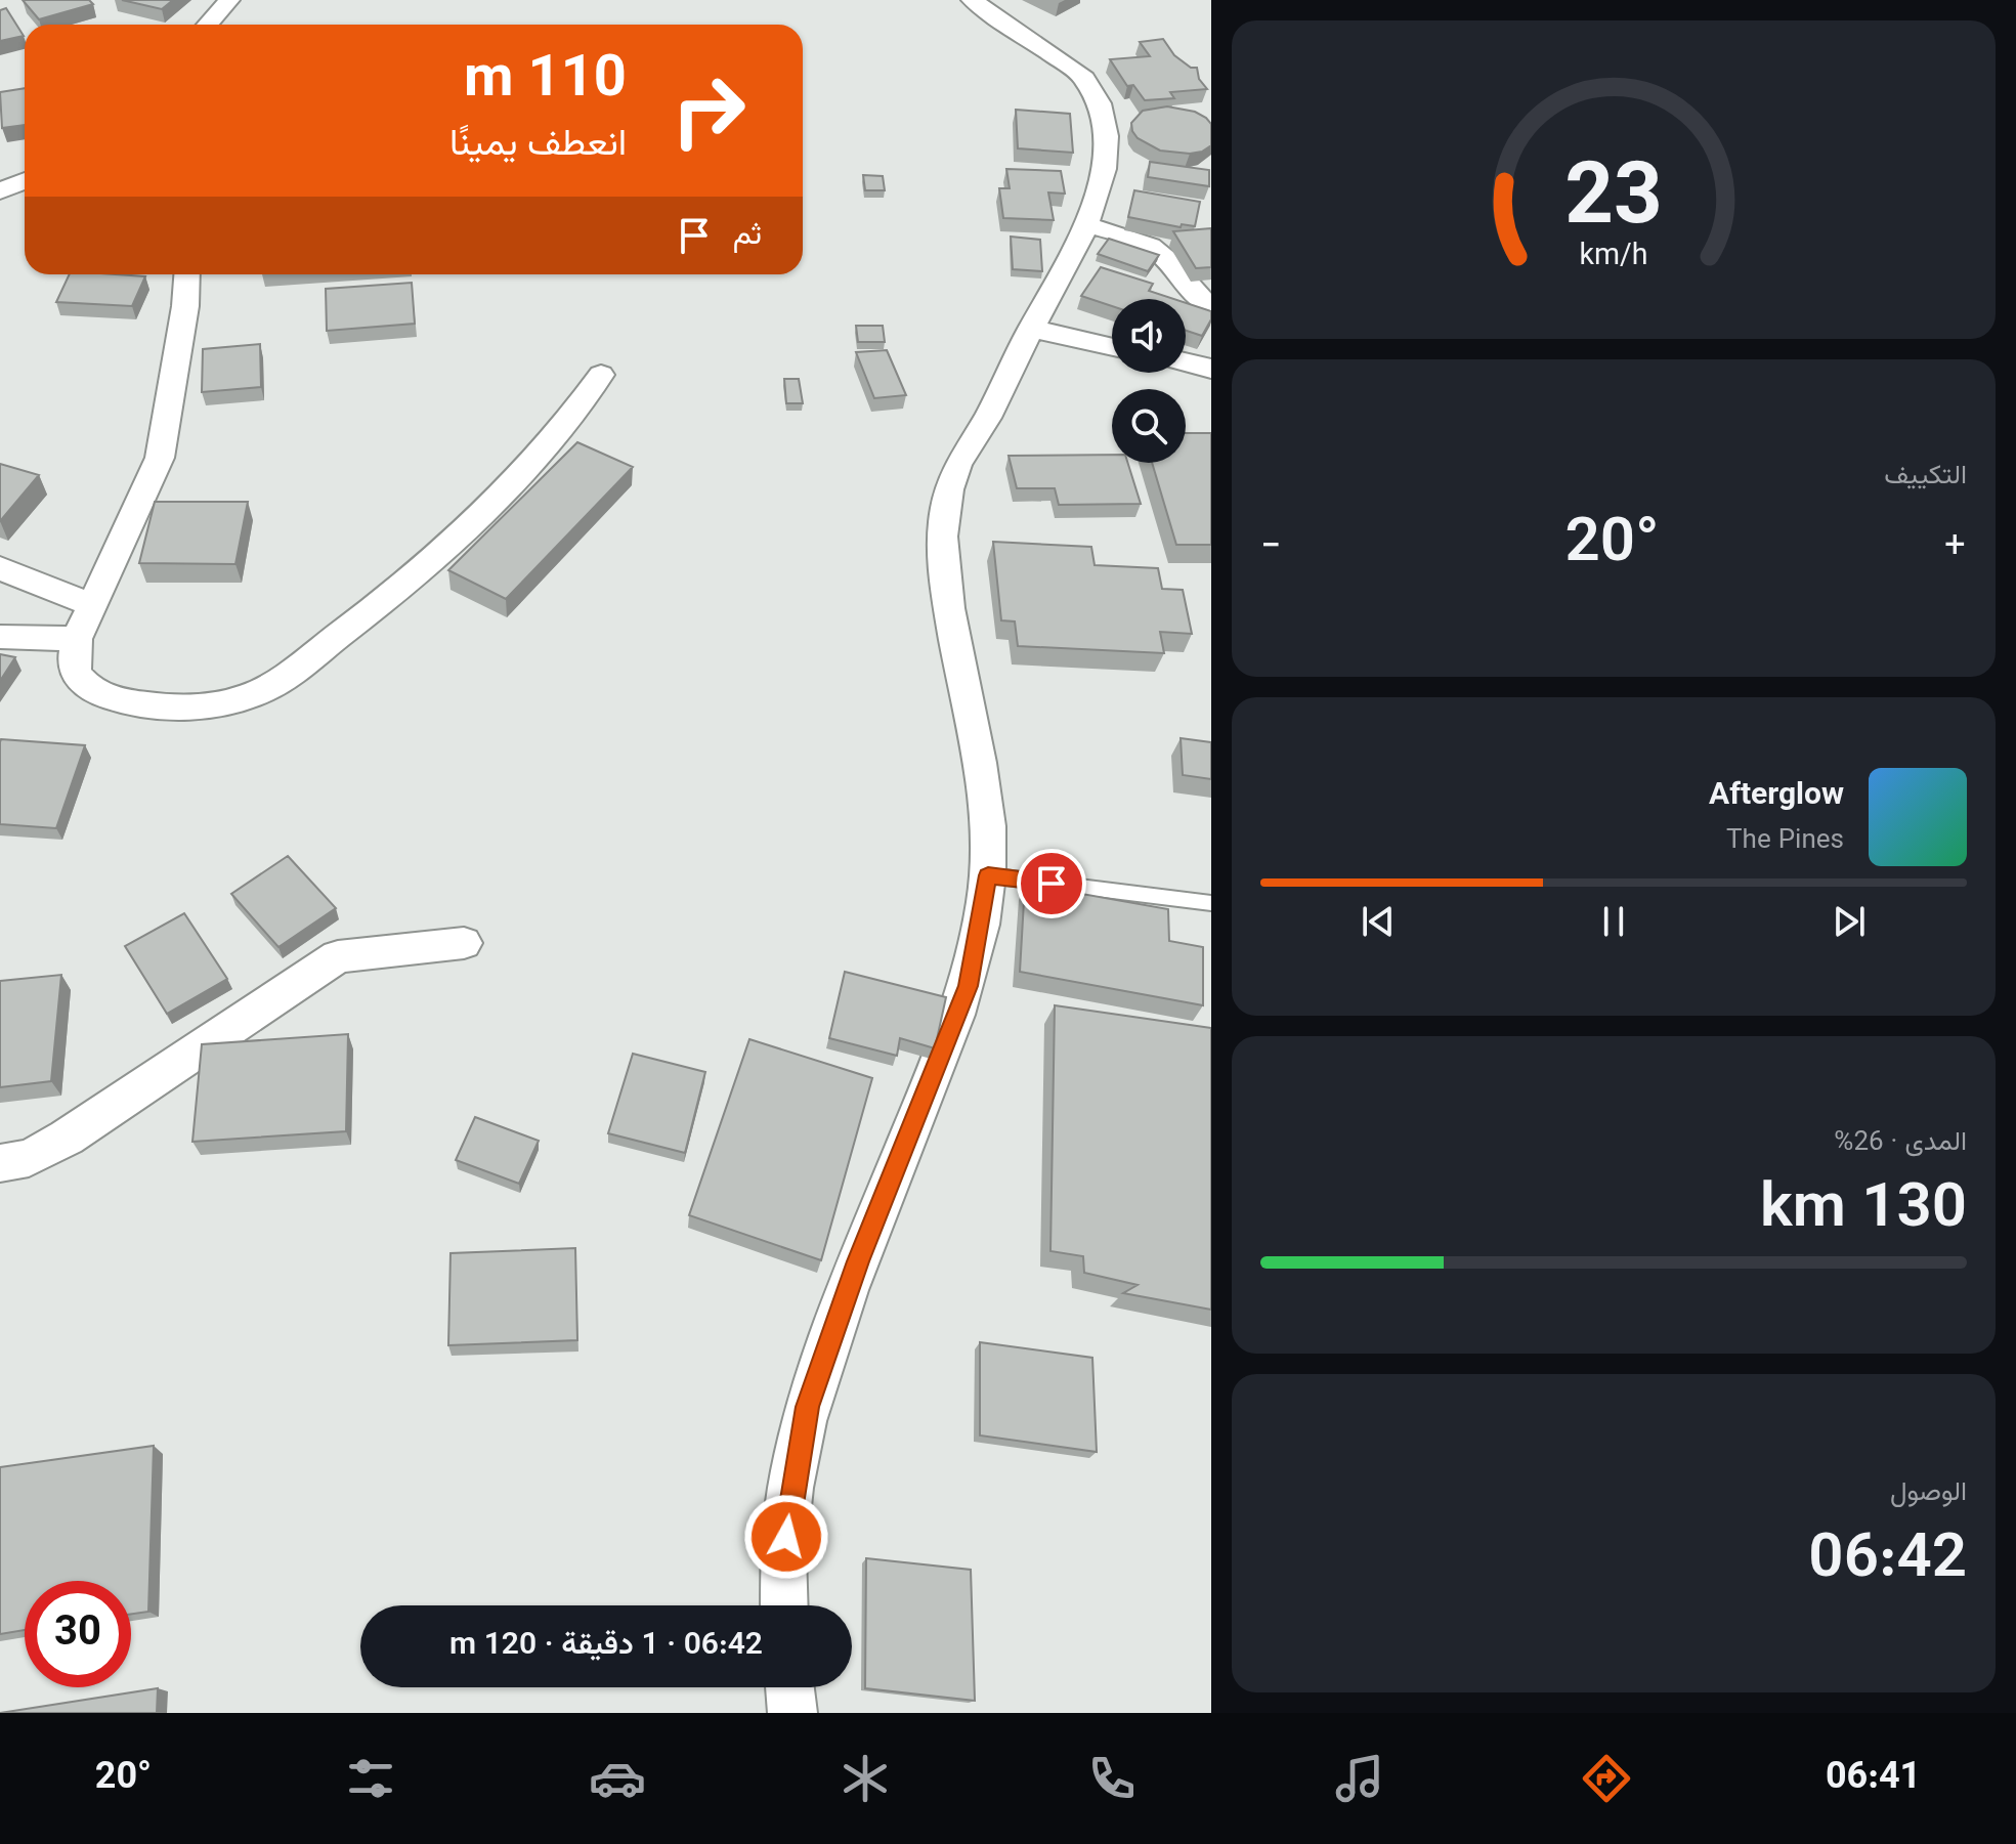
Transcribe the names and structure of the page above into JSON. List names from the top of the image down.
{
  "page": {
    "turn": ["110 m", "انعطف يمينًا"],
    "then": "ثم",
    "tile": [
      "التكييف",
      ["المدى · 26%", "130 km"],
      ["الوصول", "06:42"]
    ],
    "heat": ["−", "20°", "+"],
    "song": ["Afterglow", "The Pines"],
    "limit": "30",
    "trip": "06:42 · 1 دقيقة · 120 m",
    "tabs": ["06:41", "20°"],
    "gauge": ["23", "km/h"]
  }
}
